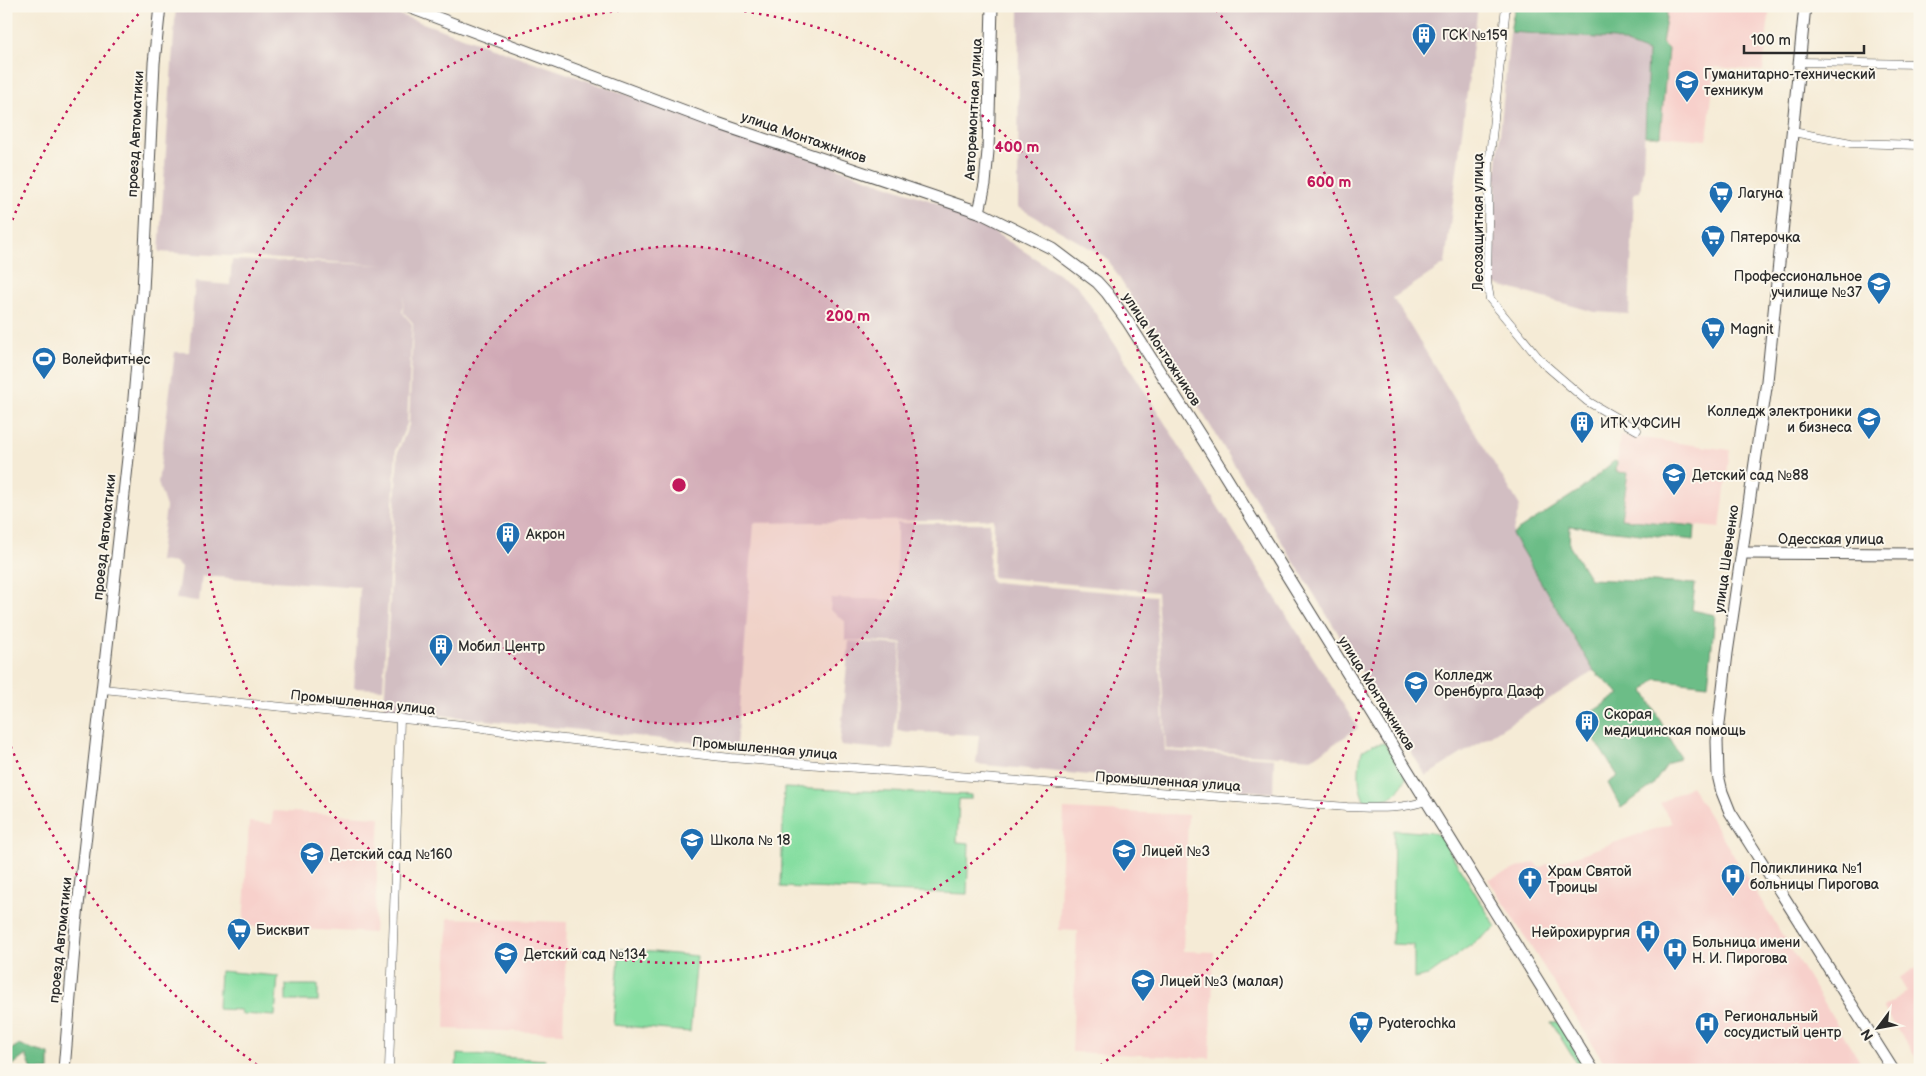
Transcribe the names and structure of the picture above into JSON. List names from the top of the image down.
{
  "streets": {
    "main road": [
      "Авторемонтная улица",
      "проезд Автоматики",
      "улица Монтажников",
      "Одесская улица",
      "улица Шевченко"
    ],
    "street": ["Лесозащитная улица", "Промышленная улица"]
  },
  "crossings": [
    ["Авторемонтная улица", "улица Монтажников"],
    ["проезд Автоматики", "Промышленная улица"],
    ["улица Монтажников", "Промышленная улица"],
    ["Одесская улица", "улица Шевченко"]
  ],
  "places": {
    "building": [
      "ГСК №159",
      "ИТК УФСИН",
      "Акрон",
      "Мобил Центр",
      "Скорая медицинская помощь"
    ],
    "school or university": [
      "Гуманитарно-технический техникум",
      "Профессиональное училище №37",
      "Колледж электроники и бизнеса",
      "Детский сад №88",
      "Колледж Оренбурга Даэф",
      "Школа № 18",
      "Лицей №3",
      "Детский сад №160",
      "Детский сад №134",
      "Лицей №3 (малая)"
    ],
    "supermarket": [
      "Лагуна",
      "Пятерочка",
      "Magnit",
      "Бисквит",
      "Pyaterochka"
    ],
    "sports": ["Волейфитнес"],
    "hospital": [
      "Поликлиника №1 больницы Пирогова",
      "Нейрохирургия",
      "Больница имени Н. И. Пирогова",
      "Региональный сосудистый центр"
    ],
    "church": ["Храм Святой Троицы"]
  },
  "scale_bar": "100 m",
  "north": "bottom left",
  "rings": ["400 m", "600 m", "200 m"]
}
